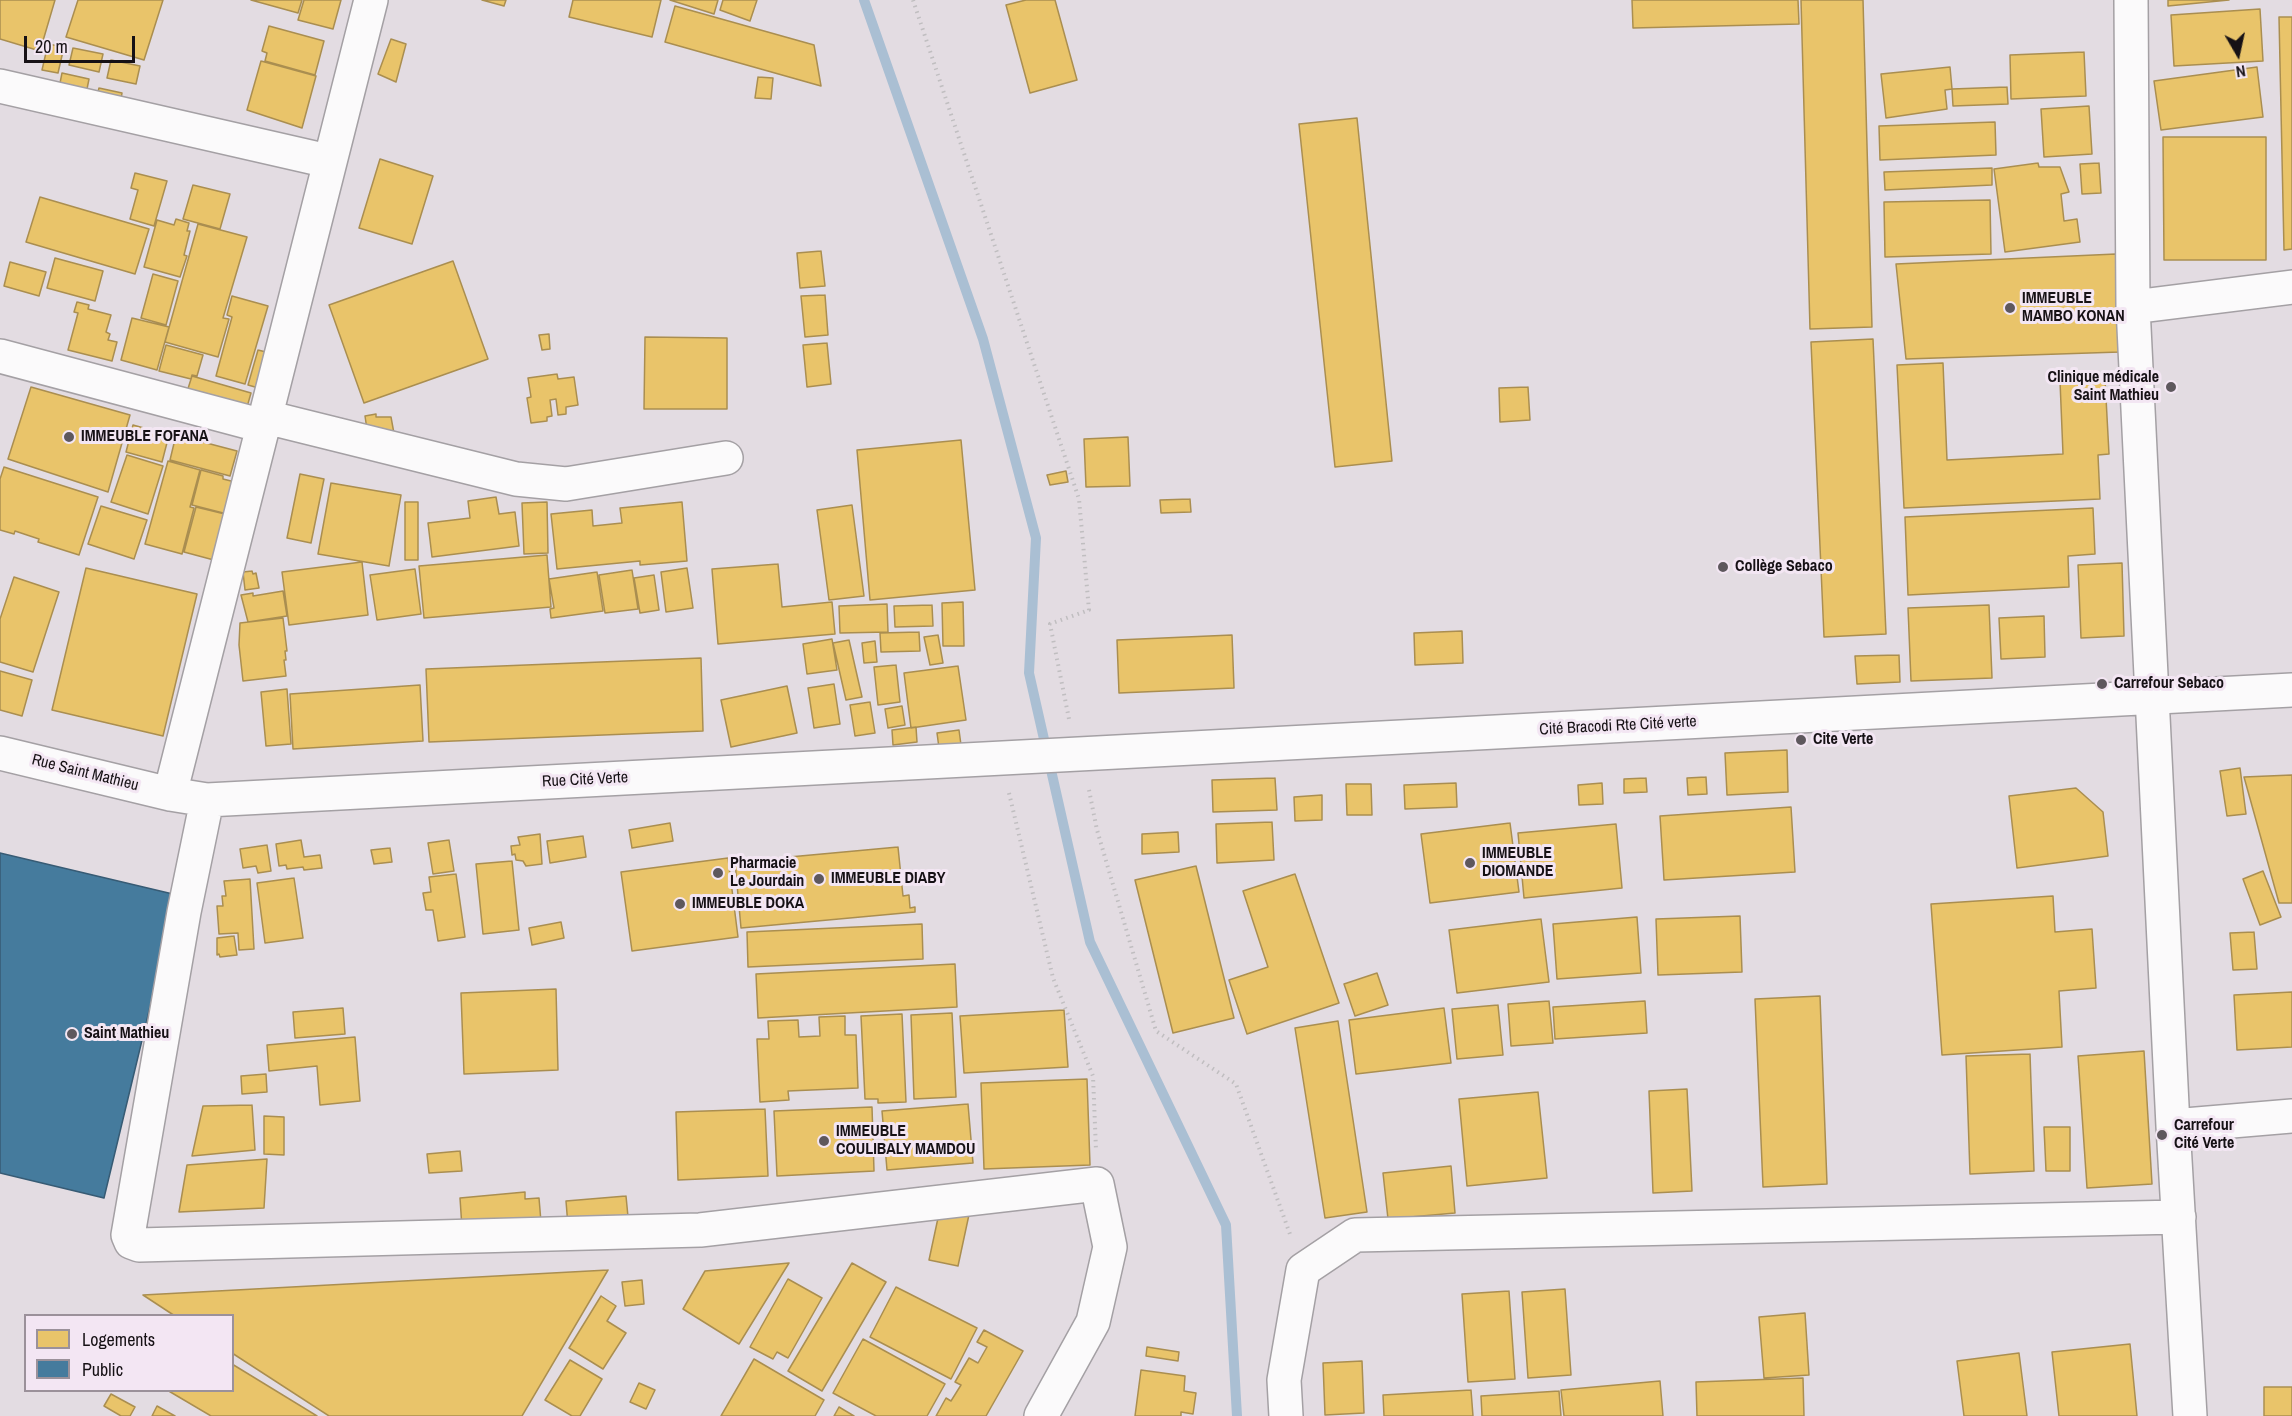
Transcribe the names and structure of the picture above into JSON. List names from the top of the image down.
{
  "streets": {
    "street": ["Cité Bracodi Rte Cité verte", "Rue Saint Mathieu", "Rue Cité Verte"]
  },
  "crossings": [
    ["Cité Bracodi Rte Cité verte", "Rue Cité Verte"],
    ["Rue Saint Mathieu", "Rue Cité Verte"]
  ],
  "places": [
    "IMMEUBLE MAMBO KONAN",
    "Clinique médicale Saint Mathieu",
    "IMMEUBLE FOFANA",
    "Collège Sebaco",
    "Carrefour Sebaco",
    "Cite Verte",
    "IMMEUBLE DIOMANDE",
    "Pharmacie Le Jourdain",
    "IMMEUBLE DIABY",
    "IMMEUBLE DOKA",
    "Saint Mathieu",
    "Carrefour Cité Verte",
    "IMMEUBLE COULIBALY MAMDOU"
  ],
  "legend": ["Logements", "Public"],
  "scale_bar": "20 m",
  "north": "bottom"
}
